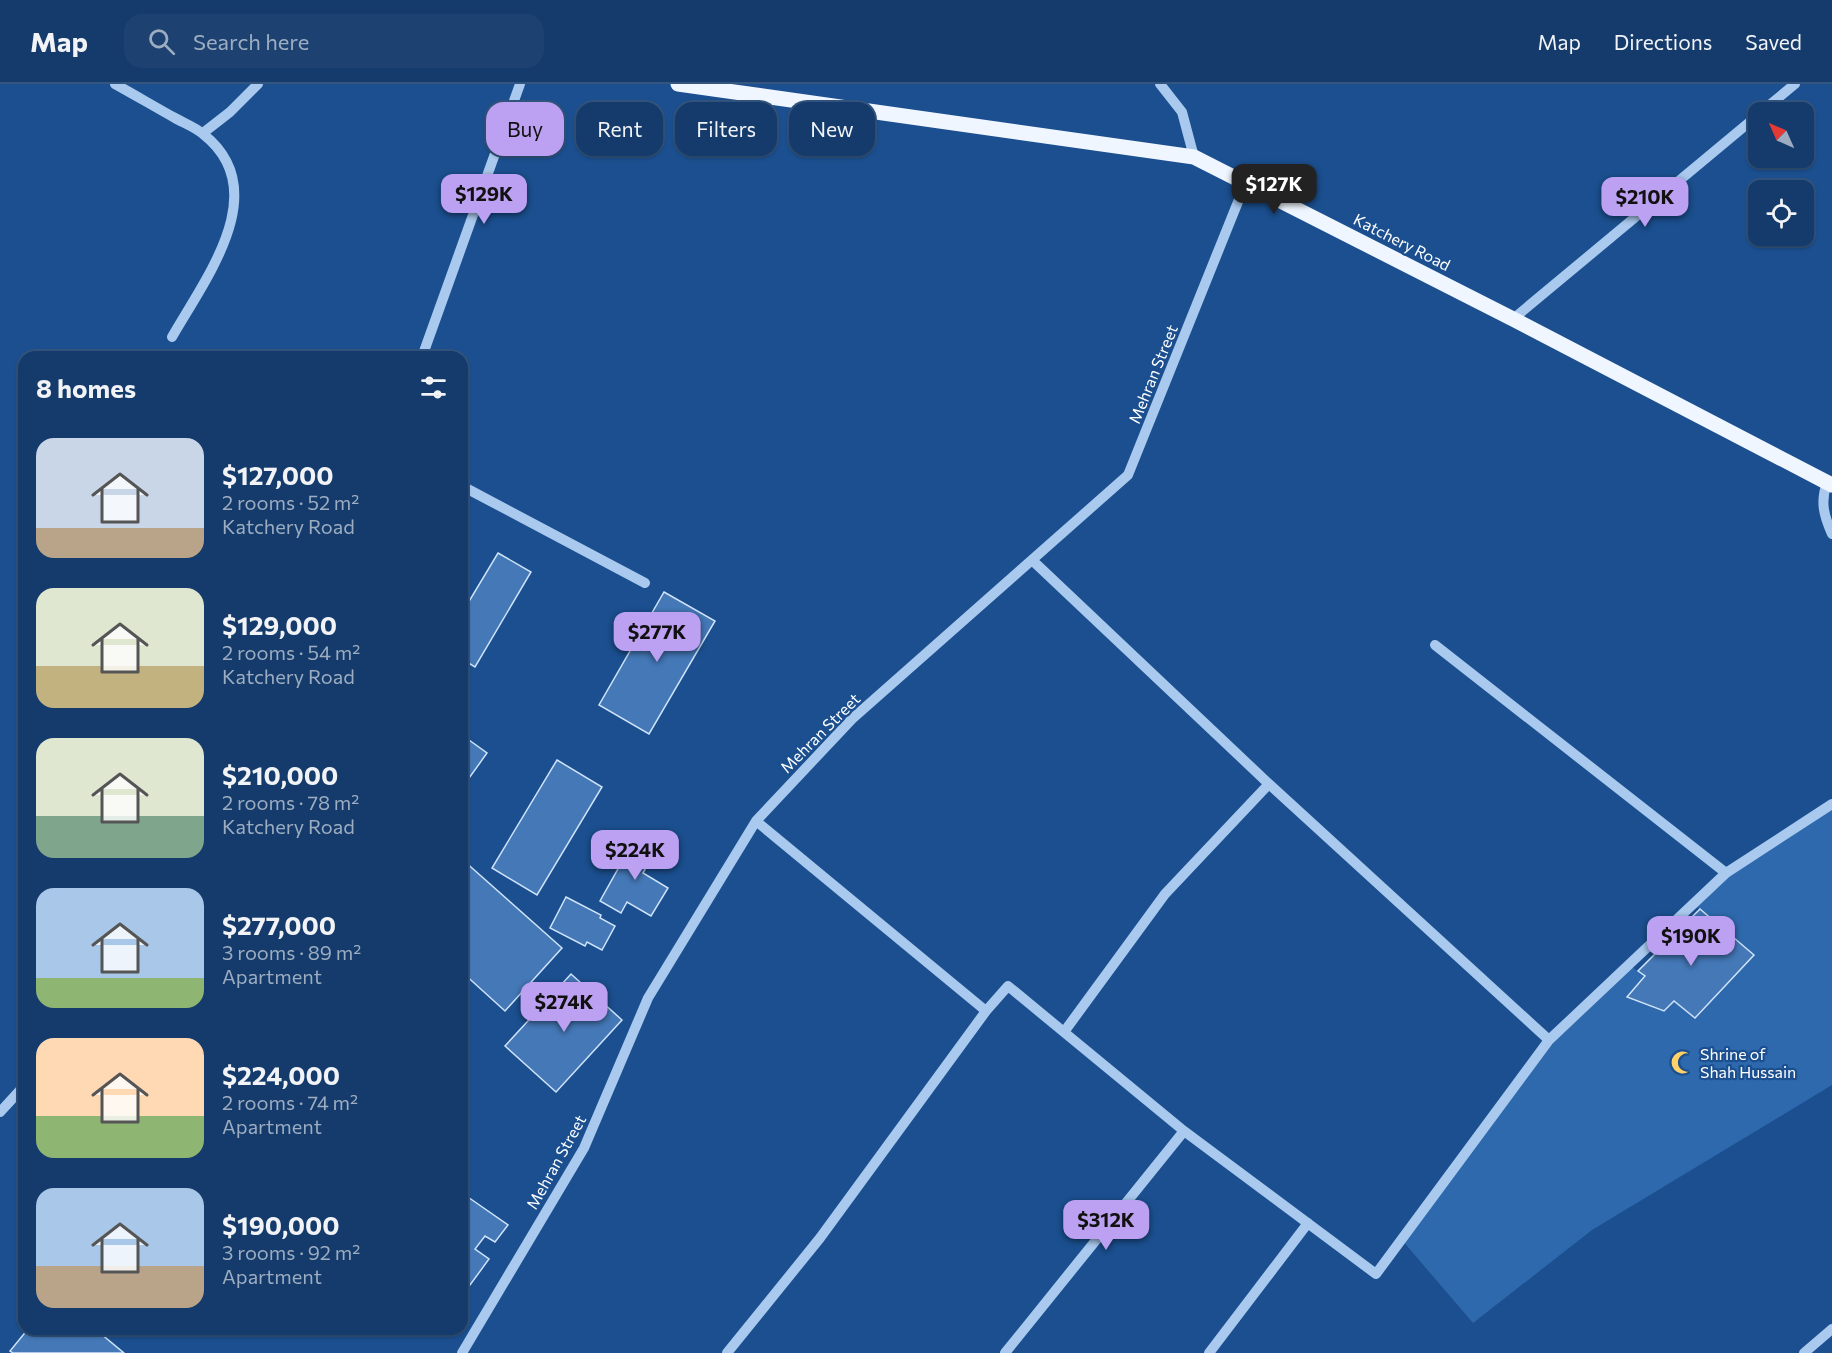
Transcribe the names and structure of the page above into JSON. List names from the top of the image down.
{
  "streets": {
    "main road": ["Katchery Road"],
    "street": ["Mehran Street"]
  },
  "crossings": [
    ["Katchery Road", "Mehran Street"]
  ],
  "places": {
    "mosque": ["Shrine of Shah Hussain"]
  },
  "north": "top left",
  "page": {
    "header": "Map",
    "search": "Search here",
    "nav": ["Map", "Directions", "Saved"],
    "chip": [
      "Buy",
      "Rent",
      "Filters",
      "New"
    ],
    "price": [
      "$127K",
      "$129K",
      "$210K",
      "$277K",
      "$224K",
      "$190K",
      "$274K",
      "$312K"
    ],
    "heading": "8 homes",
    "list": [
      {
        "name": "$127,000",
        "note": "2 rooms · 52 m² · Katchery Road"
      },
      {
        "name": "$129,000",
        "note": "2 rooms · 54 m² · Katchery Road"
      },
      {
        "name": "$210,000",
        "note": "2 rooms · 78 m² · Katchery Road"
      },
      {
        "name": "$277,000",
        "note": "3 rooms · 89 m² · Apartment"
      },
      {
        "name": "$224,000",
        "note": "2 rooms · 74 m² · Apartment"
      },
      {
        "name": "$190,000",
        "note": "3 rooms · 92 m² · Apartment"
      }
    ]
  }
}
